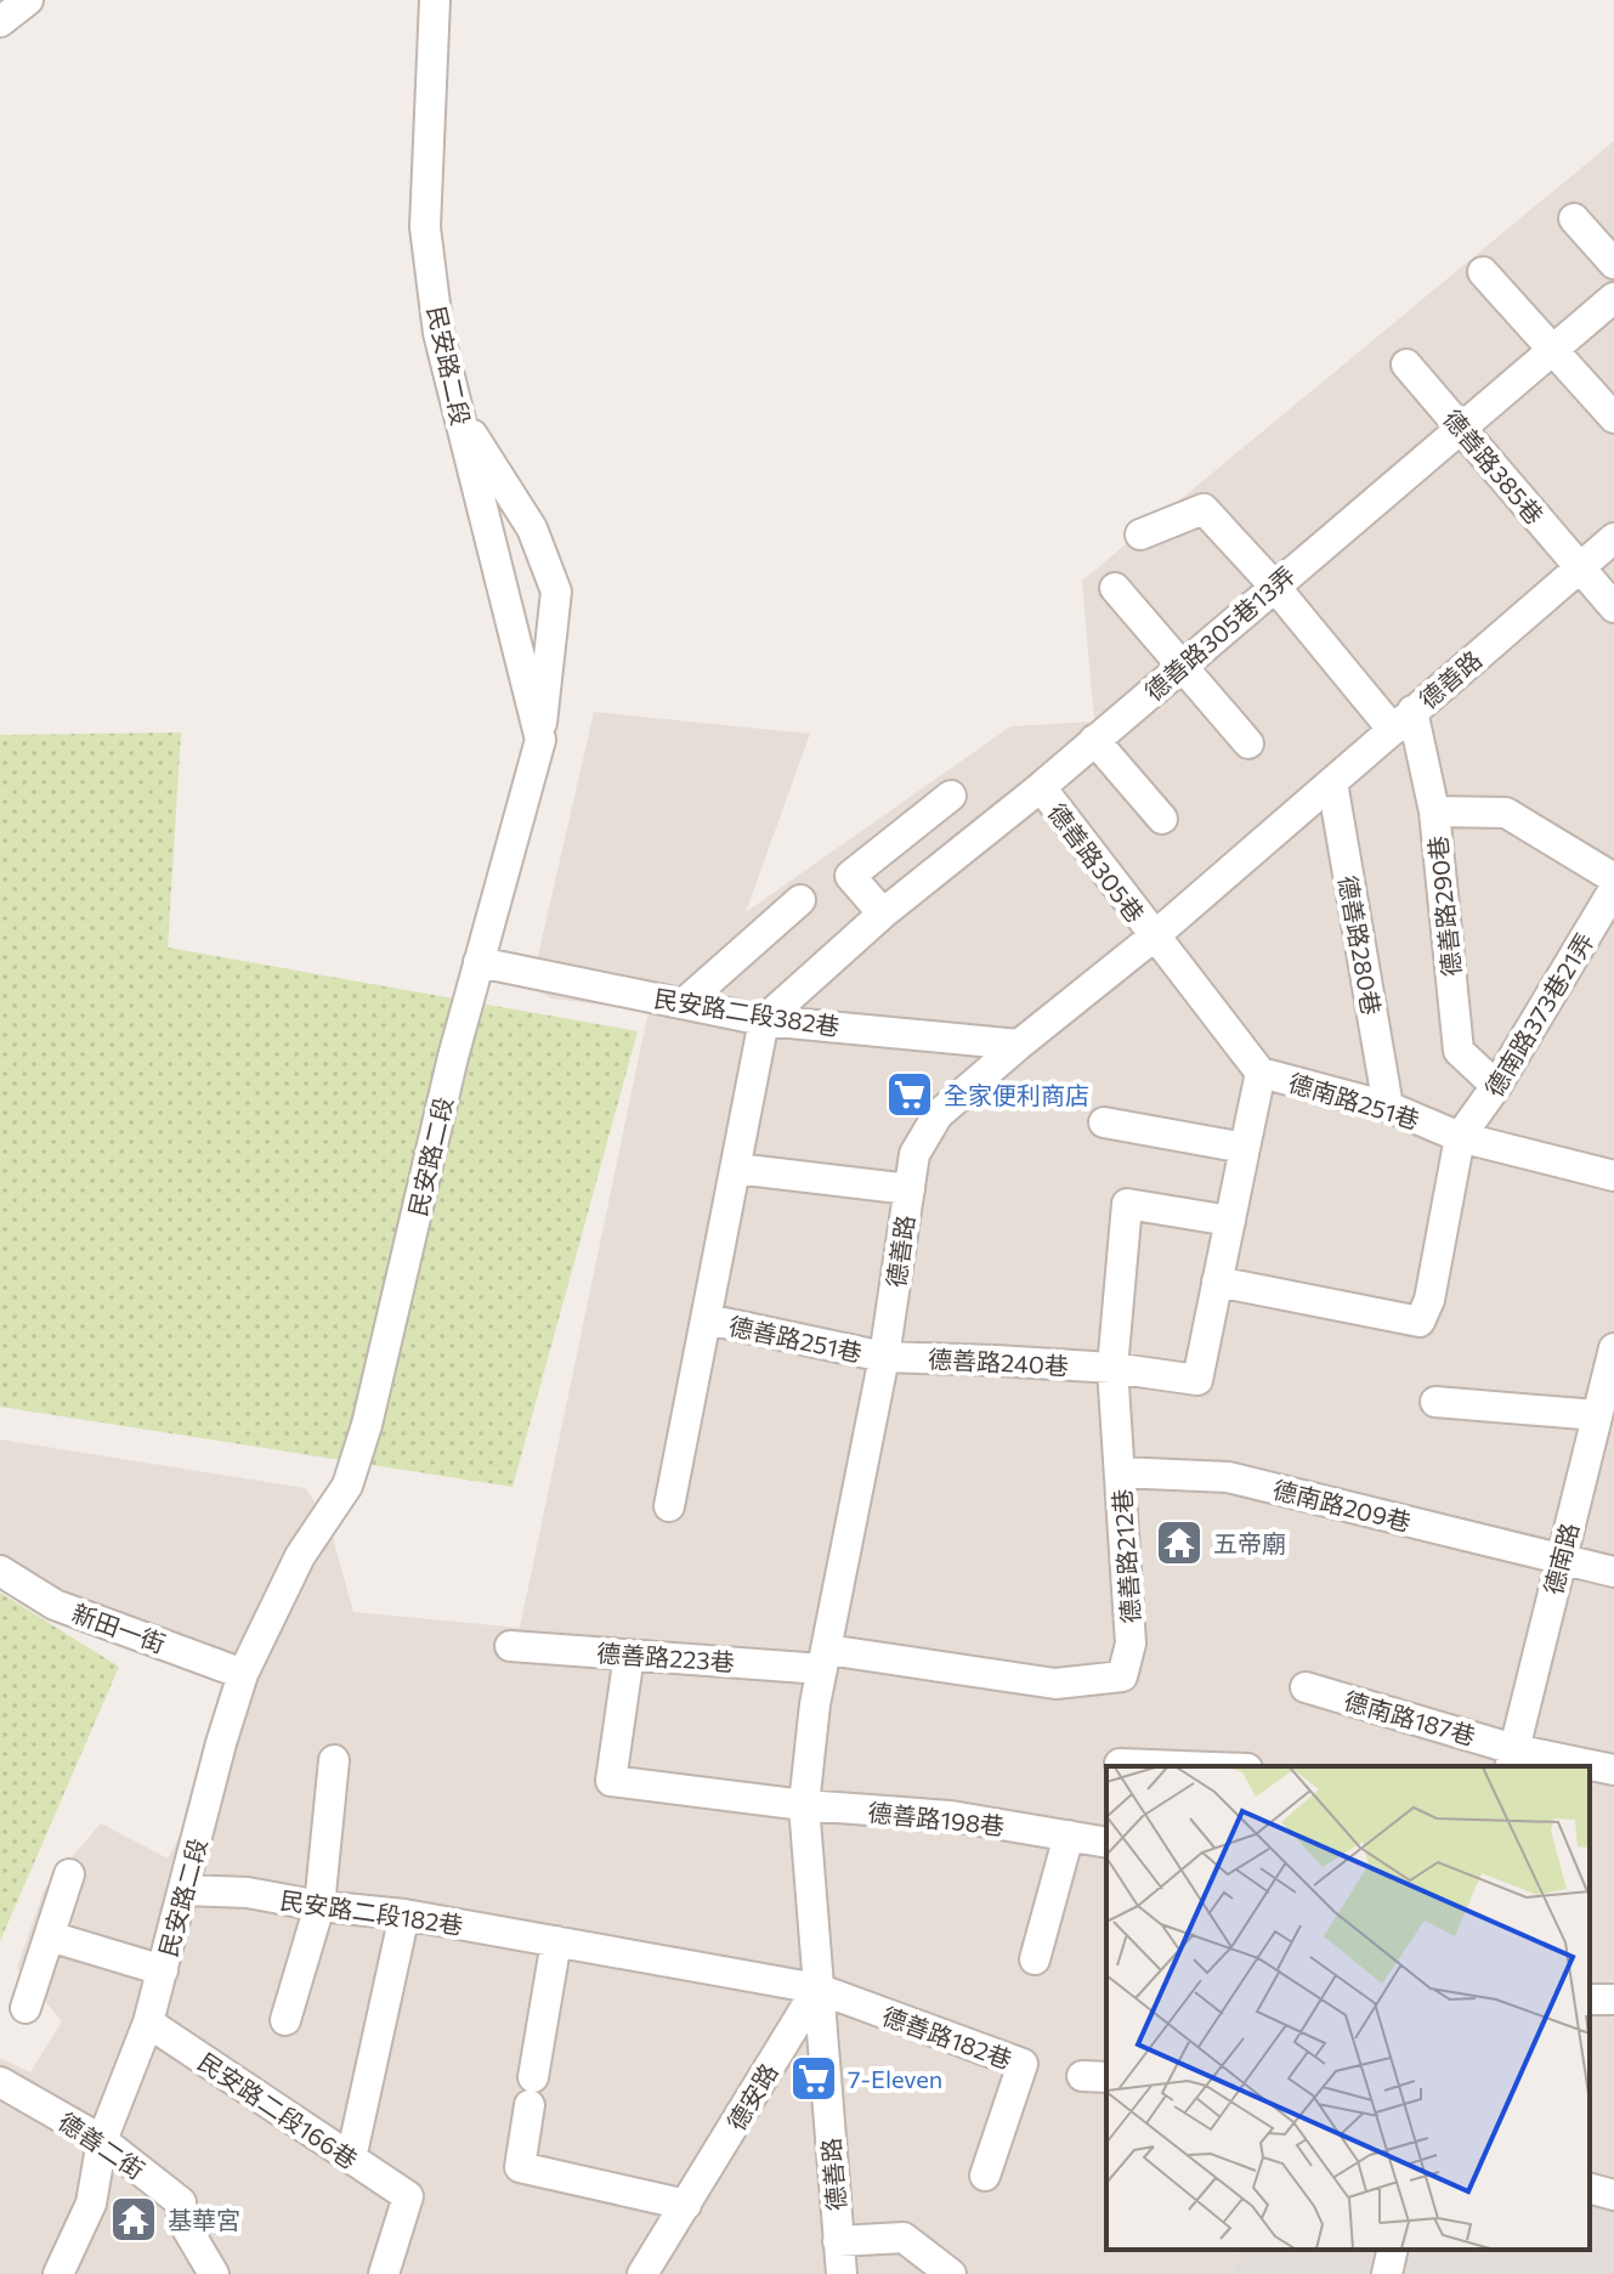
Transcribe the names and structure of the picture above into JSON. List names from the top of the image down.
{
  "streets": {
    "street": [
      "民安路二段",
      "德善路385巷",
      "德善路305巷13弄",
      "德善路",
      "德善路305巷",
      "德善路290巷",
      "德善路280巷",
      "民安路二段382巷",
      "德南路373巷21弄",
      "德南路251巷",
      "德善路251巷",
      "德善路240巷",
      "德南路209巷",
      "德善路212巷",
      "德南路",
      "新田一街",
      "德善路223巷",
      "德南路187巷",
      "德善路198巷",
      "民安路二段182巷",
      "德善路182巷",
      "德安路",
      "民安路二段166巷",
      "德善二街"
    ]
  },
  "crossings": [
    ["民安路二段", "民安路二段382巷"],
    ["民安路二段", "新田一街"],
    ["民安路二段", "民安路二段182巷"],
    ["民安路二段", "民安路二段166巷"],
    ["民安路二段", "德善二街"],
    ["德善路385巷", "德善路305巷13弄"],
    ["德善路385巷", "德善路"],
    ["德善路305巷13弄", "德善路305巷"],
    ["德善路305巷13弄", "民安路二段382巷"],
    ["德善路", "德善路305巷"],
    ["德善路", "德善路290巷"],
    ["德善路", "德善路280巷"],
    ["德善路", "民安路二段382巷"],
    ["德善路", "德南路251巷"],
    ["德善路", "德善路251巷"],
    ["德善路", "德善路240巷"],
    ["德善路", "德善路212巷"],
    ["德善路", "德善路223巷"],
    ["德善路", "德善路198巷"],
    ["德善路", "民安路二段182巷"],
    ["德善路", "德善路182巷"],
    ["德善路", "德安路"],
    ["德善路305巷", "德南路251巷"],
    ["德善路290巷", "德南路373巷21弄"],
    ["德善路280巷", "德南路251巷"],
    ["德南路373巷21弄", "德南路251巷"],
    ["德善路251巷", "德善路240巷"],
    ["德善路240巷", "德善路212巷"],
    ["德南路209巷", "德善路212巷"],
    ["德南路209巷", "德南路"],
    ["德善路212巷", "德善路223巷"],
    ["德南路", "德南路187巷"],
    ["德善路223巷", "德善路198巷"],
    ["民安路二段182巷", "德善路182巷"],
    ["民安路二段182巷", "德安路"],
    ["德善路182巷", "德安路"]
  ],
  "places": {
    "supermarket": ["全家便利商店", "7-Eleven"],
    "temple": ["五帝廟", "基華宮"]
  }
}
